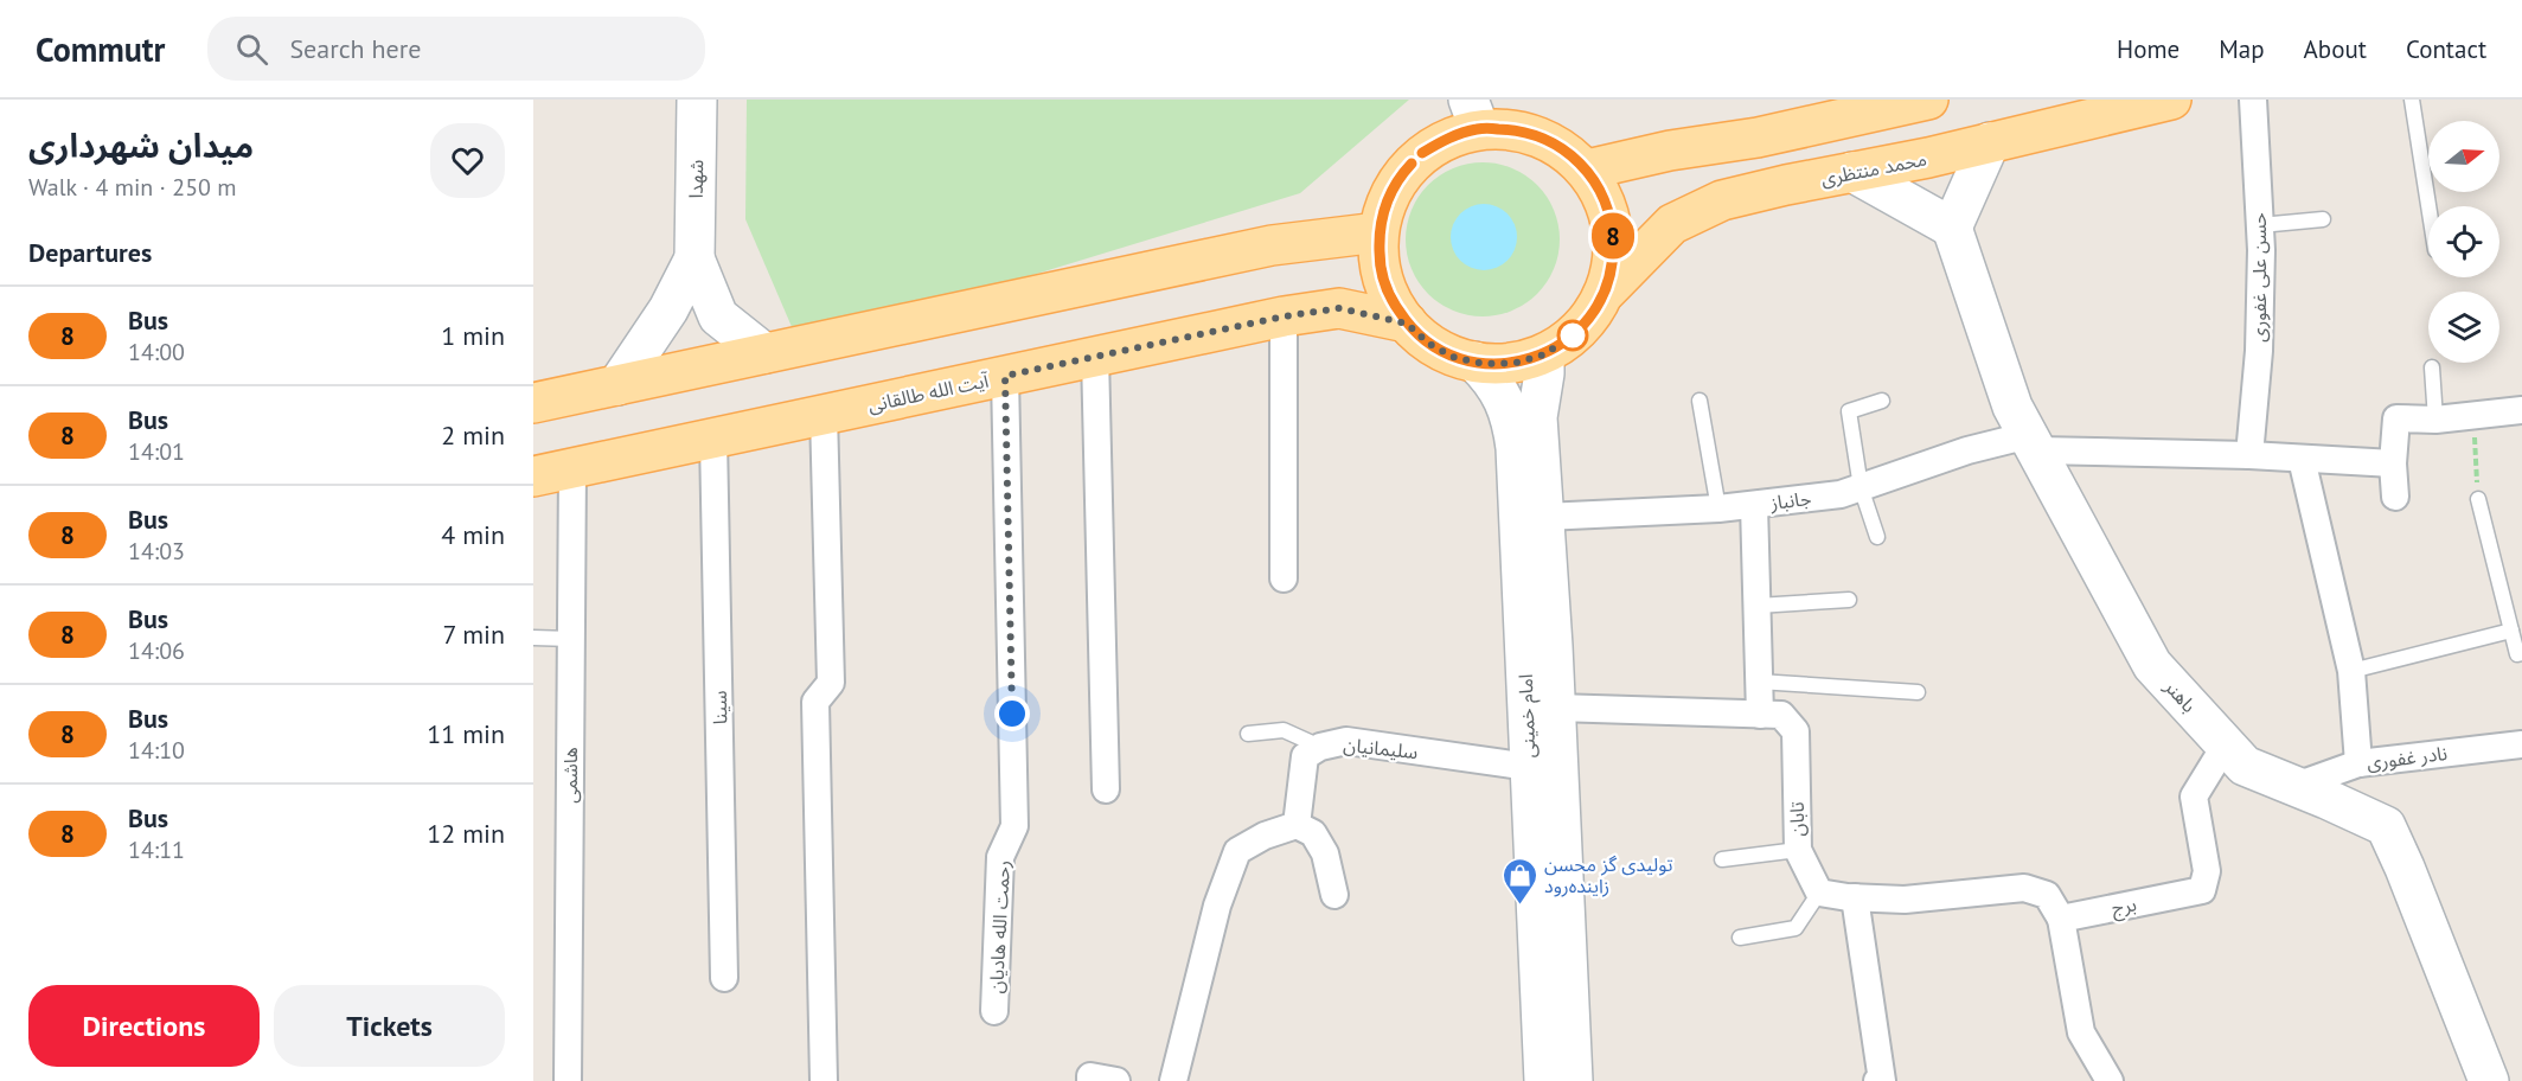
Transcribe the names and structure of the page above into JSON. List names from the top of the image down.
{
  "streets": {
    "main road": ["محمد منتظری", "آیت الله طالقانی"],
    "street": [
      "شهدا",
      "حسن علی غفوری",
      "جانباز",
      "باهنر",
      "سینا",
      "امام خمینی",
      "سلیمانیان",
      "نادر غفوری",
      "هاشمی",
      "تابان",
      "برج",
      "رحمت الله هادیان"
    ]
  },
  "crossings": [
    ["محمد منتظری", "آیت الله طالقانی"],
    ["محمد منتظری", "امام خمینی"],
    ["حسن علی غفوری", "جانباز"],
    ["آیت الله طالقانی", "سینا"],
    ["آیت الله طالقانی", "امام خمینی"],
    ["آیت الله طالقانی", "هاشمی"],
    ["آیت الله طالقانی", "رحمت الله هادیان"],
    ["جانباز", "باهنر"],
    ["جانباز", "امام خمینی"],
    ["باهنر", "نادر غفوری"],
    ["باهنر", "برج"],
    ["امام خمینی", "سلیمانیان"],
    ["امام خمینی", "تابان"]
  ],
  "places": {
    "shop": ["تولیدی گز محسن زاینده‌رود"]
  },
  "lines": ["bus line 8"],
  "north": "right",
  "page": {
    "header": "Commutr",
    "search": "Search here",
    "nav": [
      "Home",
      "Map",
      "About",
      "Contact"
    ],
    "heading": [
      ["میدان شهرداری", "Walk · 4 min · 250 m"],
      "Departures"
    ],
    "on_map": "8",
    "list": [
      {
        "mark": "8",
        "name": "Bus",
        "note": "14:00",
        "value": "1 min"
      },
      {
        "mark": "8",
        "name": "Bus",
        "note": "14:01",
        "value": "2 min"
      },
      {
        "mark": "8",
        "name": "Bus",
        "note": "14:03",
        "value": "4 min"
      },
      {
        "mark": "8",
        "name": "Bus",
        "note": "14:06",
        "value": "7 min"
      },
      {
        "mark": "8",
        "name": "Bus",
        "note": "14:10",
        "value": "11 min"
      },
      {
        "mark": "8",
        "name": "Bus",
        "note": "14:11",
        "value": "12 min"
      }
    ],
    "buttons": ["Directions", "Tickets"]
  }
}
